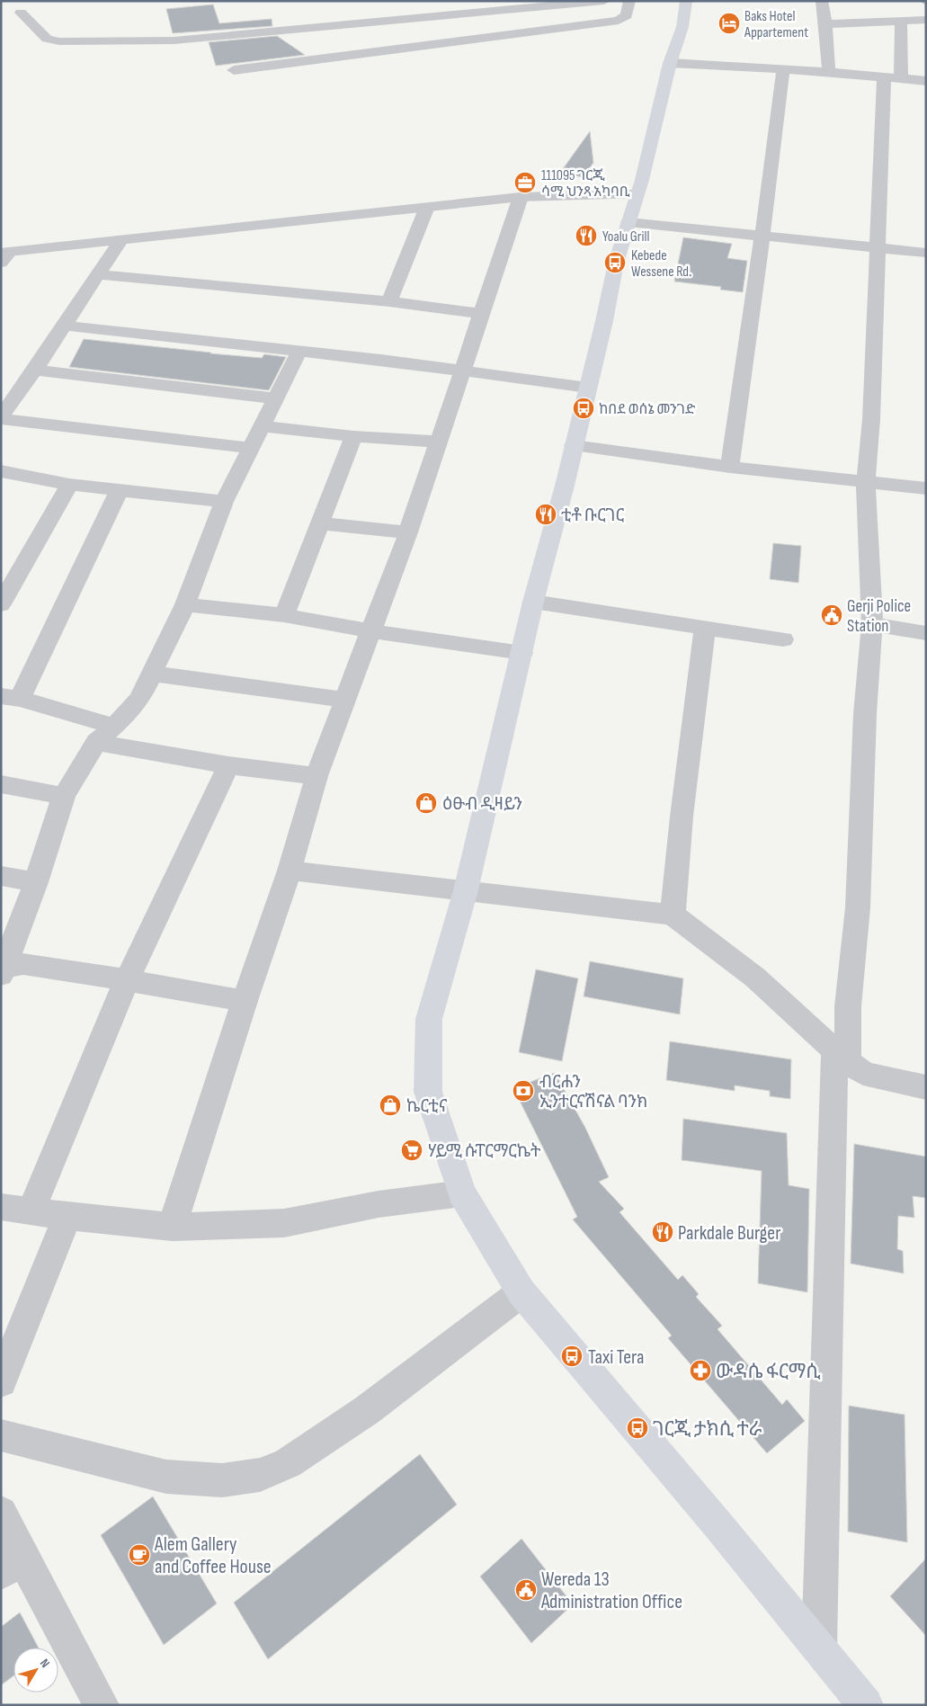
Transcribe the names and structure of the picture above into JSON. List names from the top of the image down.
{
  "places": {
    "hotel": ["Baks Hotel Appartement"],
    "office": ["111095 ገርጂ ሳሚ ህንጻ አካባቢ"],
    "restaurant": ["Yoalu Grill", "ቲቶ ቡርገር", "Parkdale Burger"],
    "bus stop": [
      "Kebede Wessene Rd.",
      "ከበደ ወሰኔ መንገድ",
      "Taxi Tera",
      "ገርጂ ታክሲ ተራ"
    ],
    "public building": ["Gerji Police Station", "Wereda 13 Administration Office"],
    "shop": ["ዕፁብ ዲዛይን", "ኬርቲና"],
    "bank": ["ብርሐን ኢንተርናሽናል ባንክ"],
    "supermarket": ["ሃይሚ ሱፐርማርኬት"],
    "pharmacy": ["ውዳሴ ፋርማሲ"],
    "cafe": ["Alem Gallery and Coffee House"]
  },
  "north": "top right"
}
